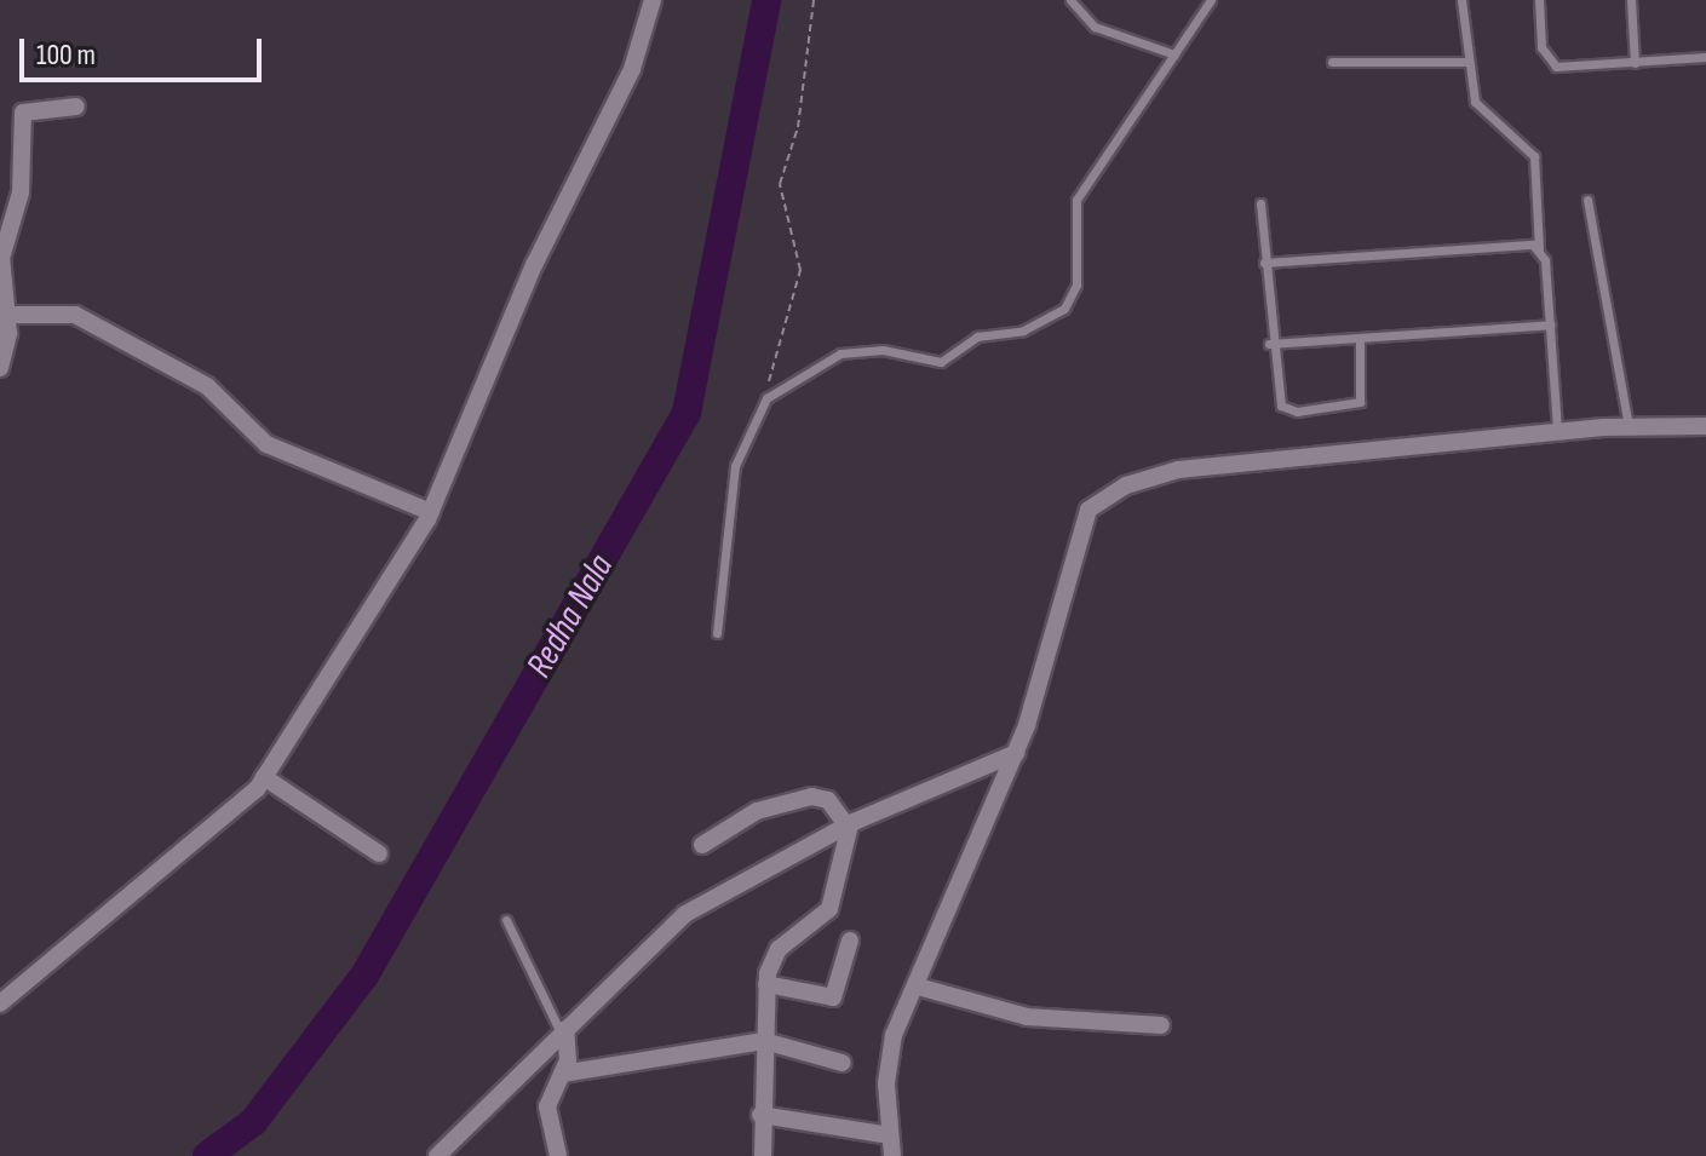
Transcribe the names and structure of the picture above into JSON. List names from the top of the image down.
{
  "water": ["Redha Nala"],
  "scale_bar": "100 m"
}
